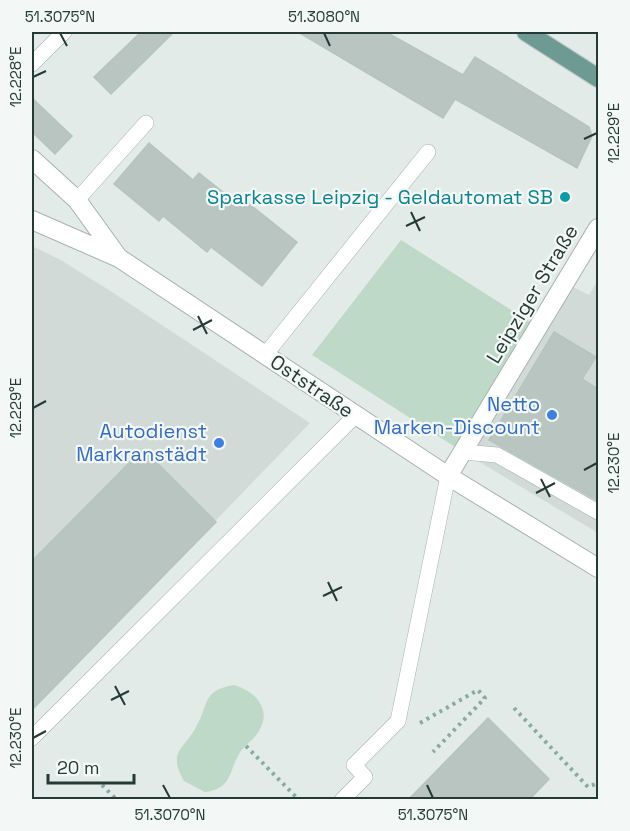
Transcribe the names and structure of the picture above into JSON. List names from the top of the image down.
{
  "streets": {
    "street": ["Leipziger Straße", "Oststraße"]
  },
  "crossings": [
    ["Leipziger Straße", "Oststraße"]
  ],
  "places": ["Sparkasse Leipzig - Geldautomat SB", "Netto Marken-Discount", "Autodienst Markranstädt"],
  "scale_bar": "20 m",
  "coordinates": [
    "51.3075°N",
    "51.3080°N",
    "12.228°E",
    "12.229°E",
    "12.230°E",
    "51.3070°N"
  ]
}
